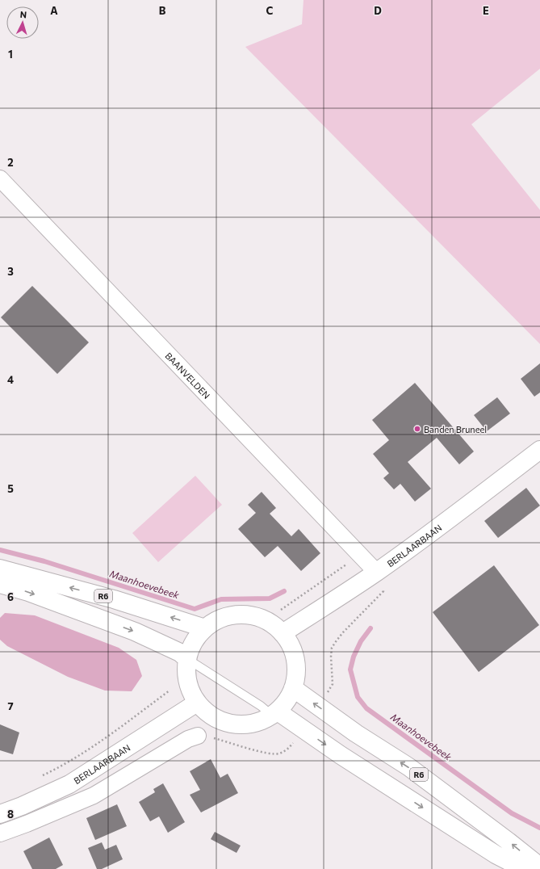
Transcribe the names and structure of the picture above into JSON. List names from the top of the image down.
{
  "streets": {
    "main road": ["BERLAARBAAN", "R6"],
    "street": ["BAANVELDEN"]
  },
  "crossings": [
    ["BAANVELDEN", "BERLAARBAAN"],
    ["BERLAARBAAN", "R6"]
  ],
  "water": ["Maanhoevebeek"],
  "places": ["Banden Bruneel"],
  "north": "top",
  "grid": {
    "columns": [
      "A",
      "B",
      "C",
      "D",
      "E"
    ],
    "rows": [
      "1",
      "2",
      "3",
      "4",
      "5",
      "6",
      "7",
      "8"
    ]
  }
}
